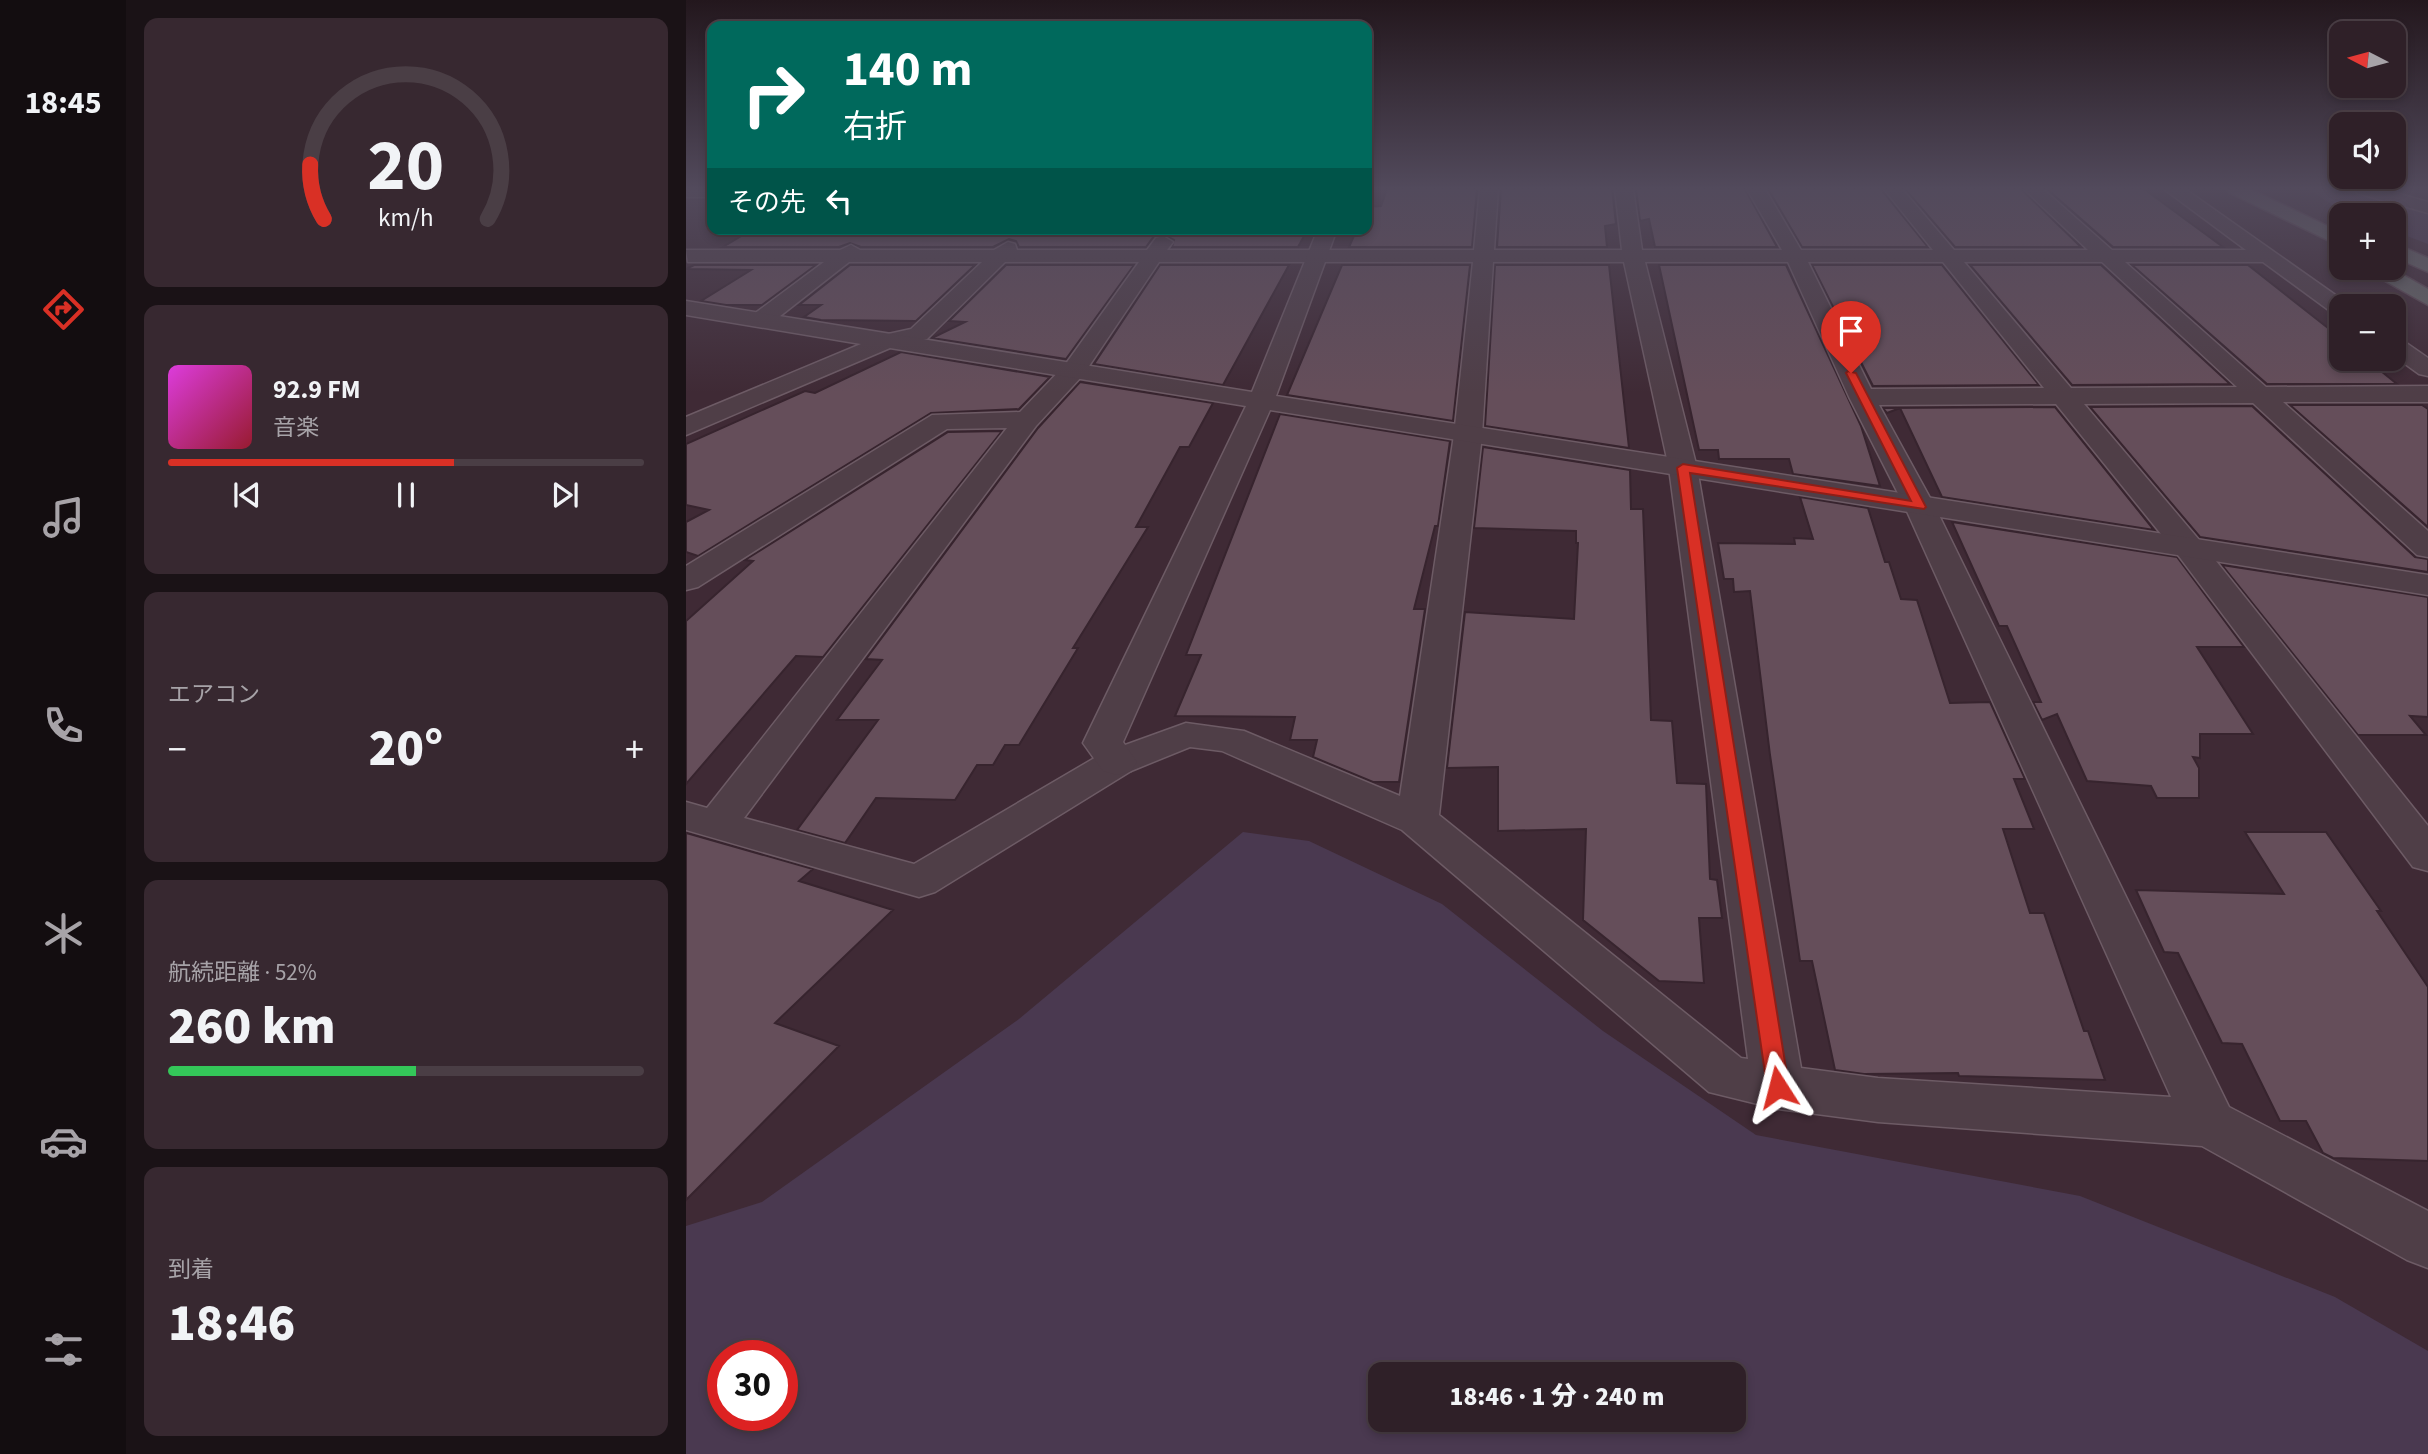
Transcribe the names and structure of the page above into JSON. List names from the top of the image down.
{
  "north": "left",
  "page": {
    "tabs": "18:45",
    "map_buttons": ["+", "−"],
    "turn": ["140 m", "右折"],
    "then": "その先",
    "song": ["92.9 FM", "音楽"],
    "tile": [
      "エアコン",
      ["航続距離 · 52%", "260 km"],
      ["到着", "18:46"]
    ],
    "heat": ["−", "20°", "+"],
    "limit": "30",
    "trip": "18:46 · 1 分 · 240 m",
    "gauge": ["20", "km/h"]
  }
}
